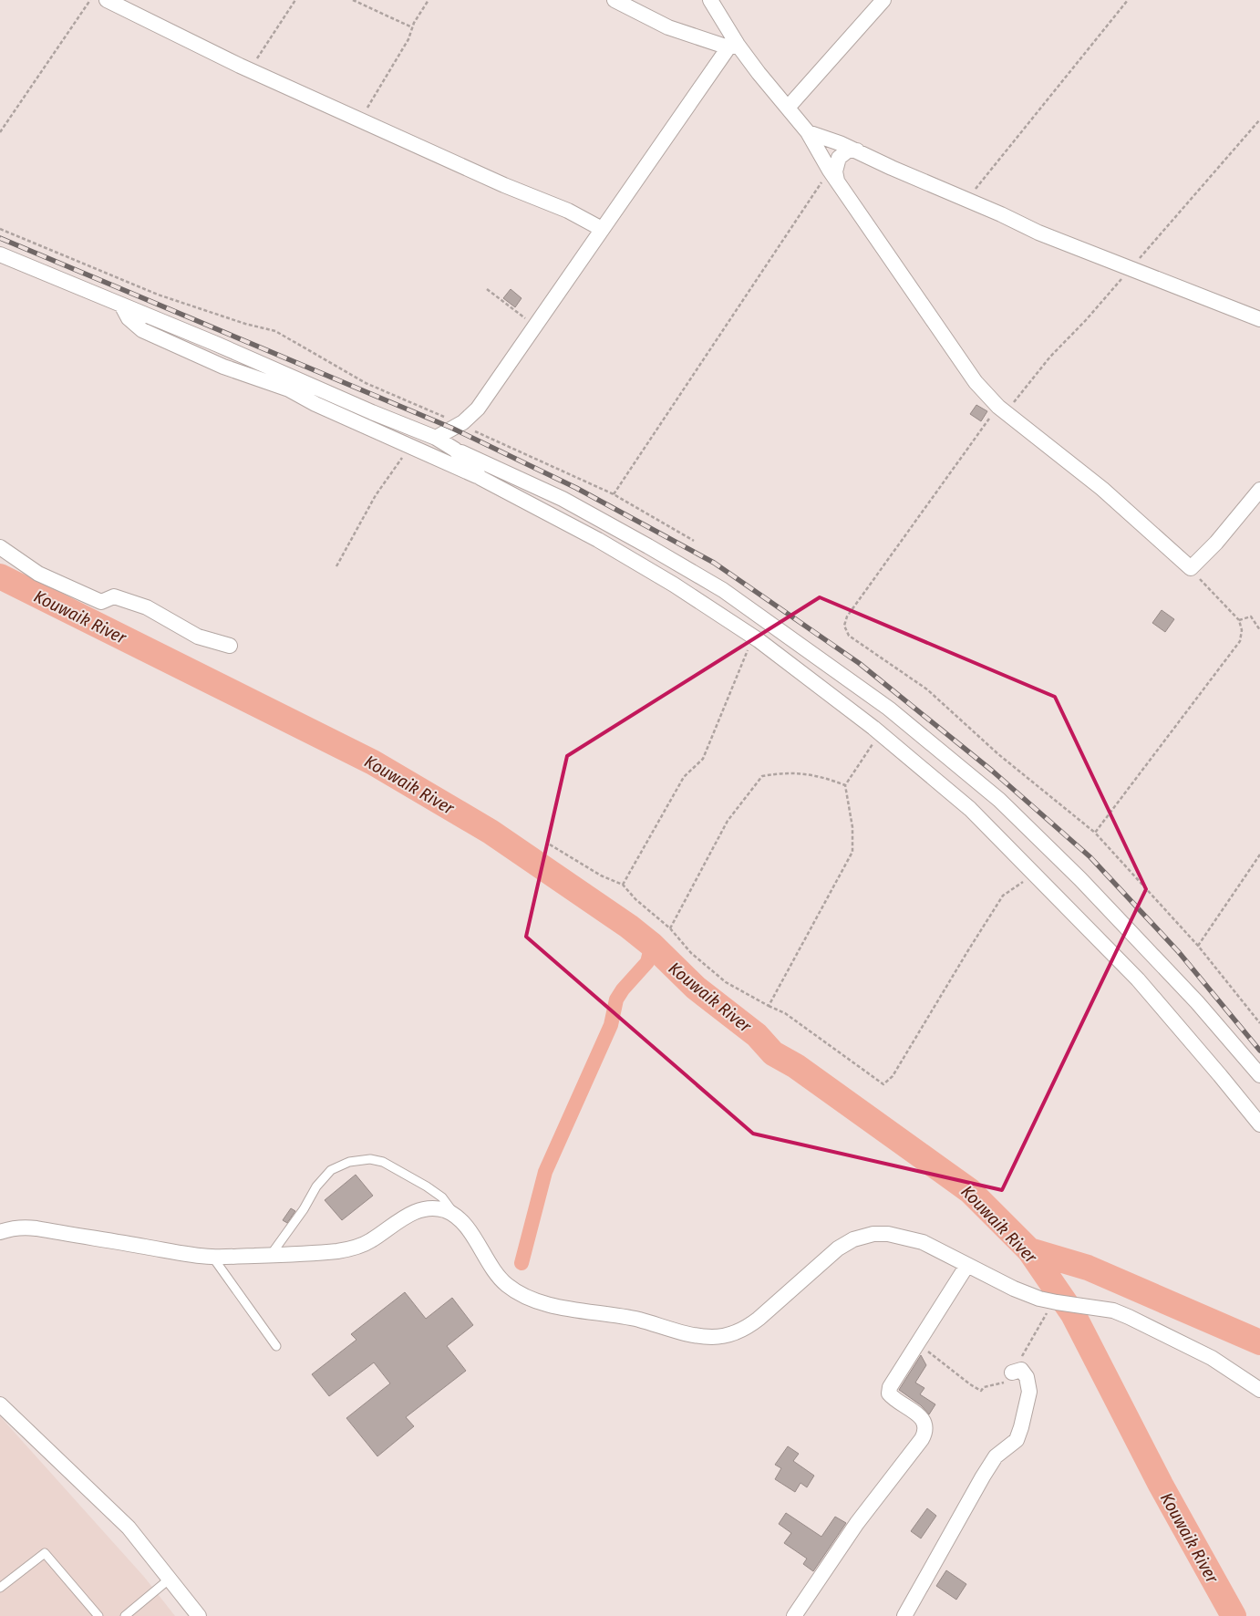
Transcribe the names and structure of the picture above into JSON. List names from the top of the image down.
{
  "water": ["Kouwaik River"]
}
